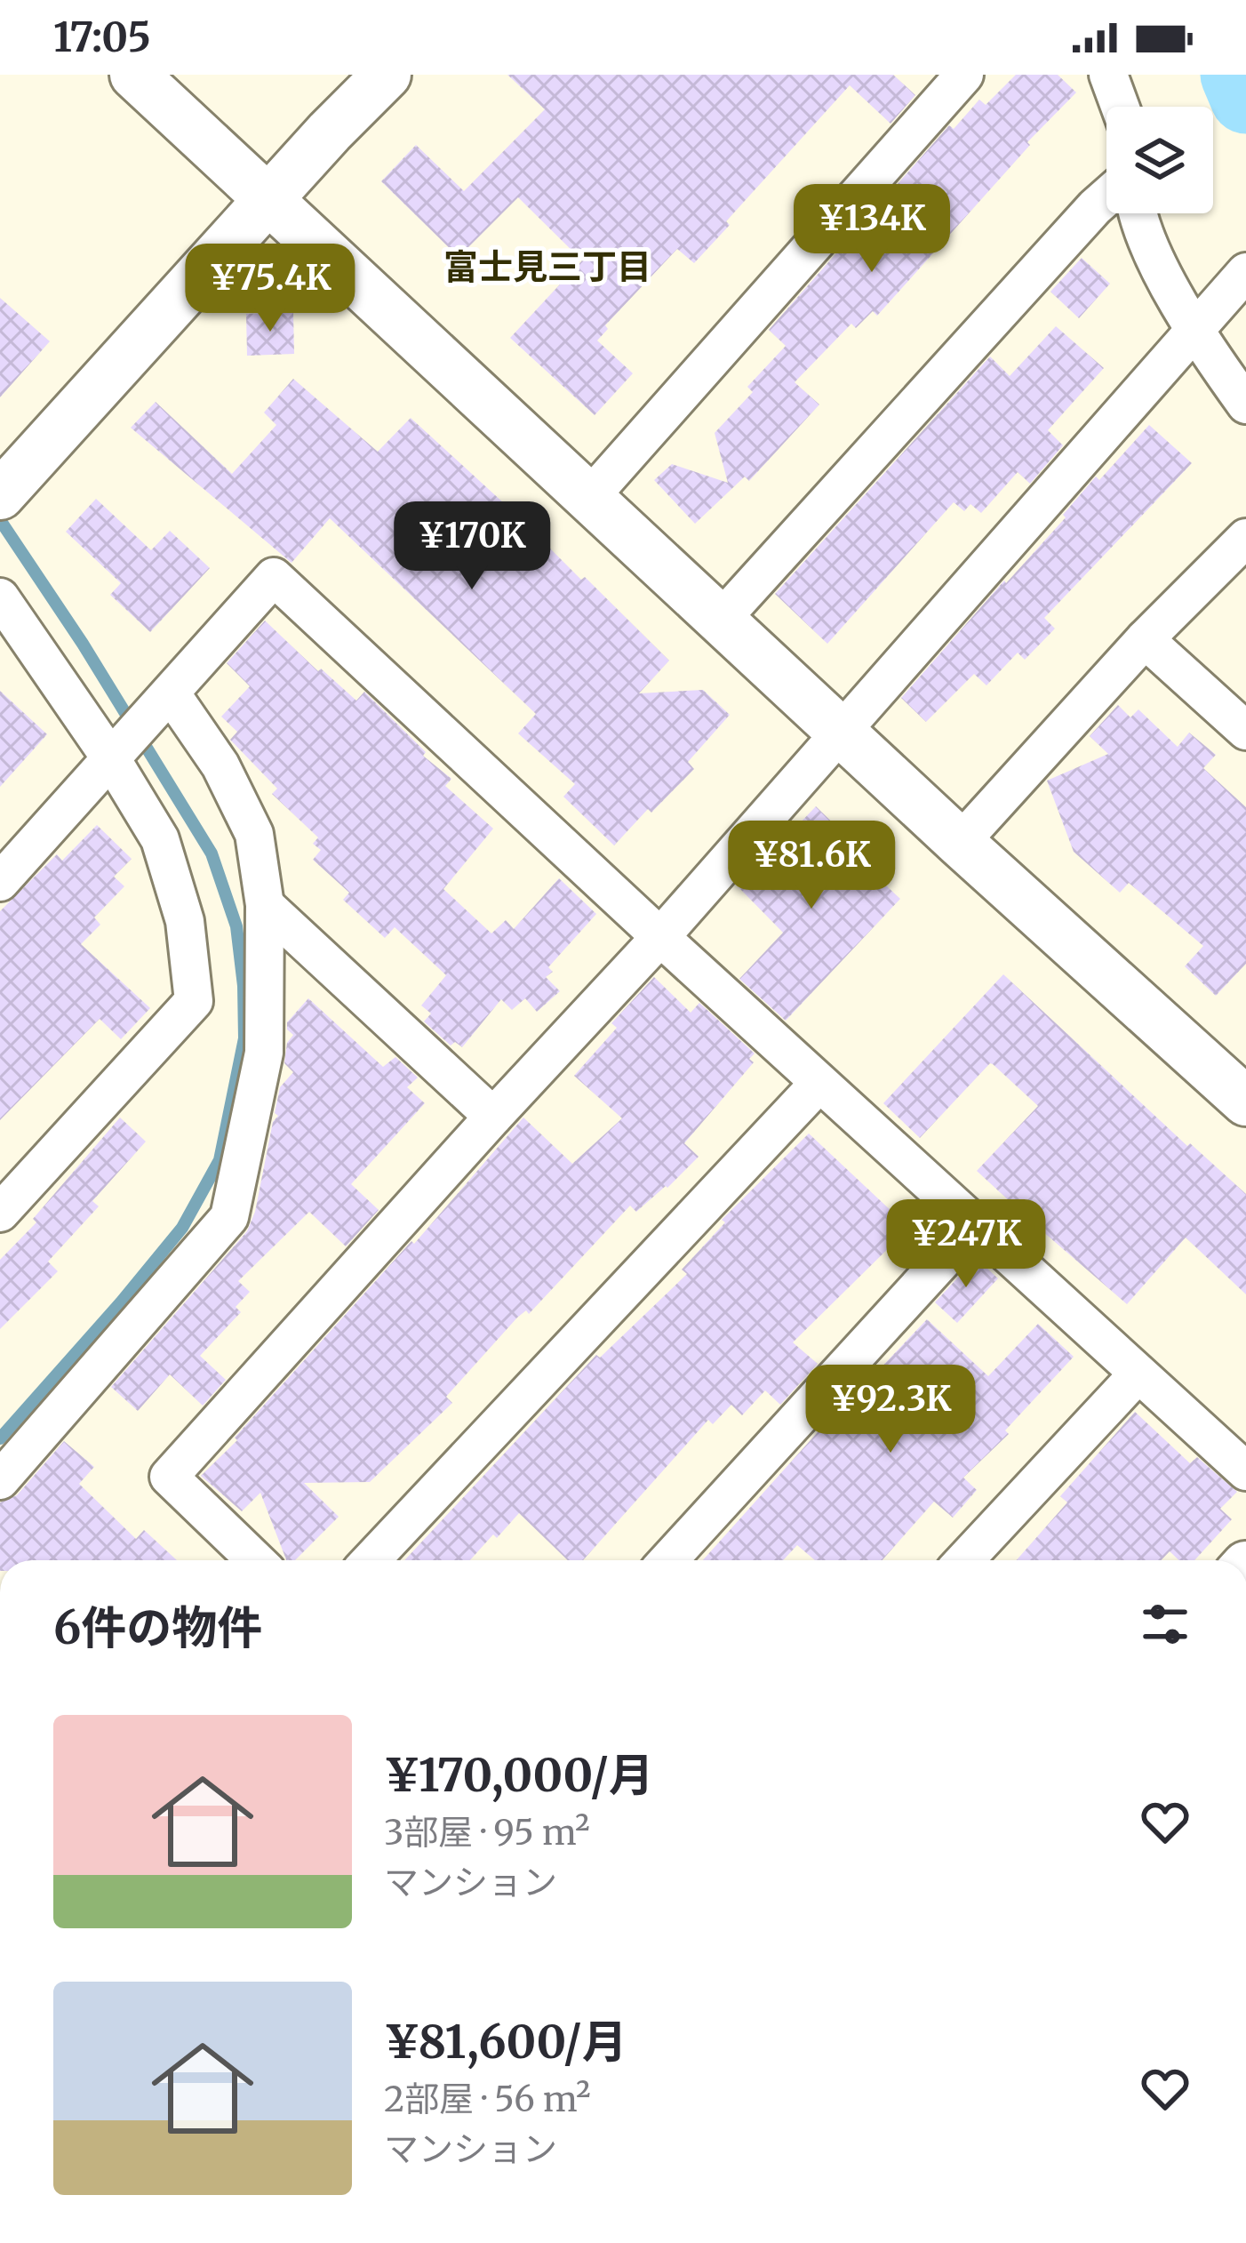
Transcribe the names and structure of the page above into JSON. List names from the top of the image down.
{
  "districts": ["富士見三丁目"],
  "page": {
    "status": "17:05",
    "price": [
      "¥134K",
      "¥75.4K",
      "¥170K",
      "¥81.6K",
      "¥247K",
      "¥92.3K"
    ],
    "heading": "6件の物件",
    "list": [
      {
        "name": "¥170,000/月",
        "note": "3部屋 · 95 m² · マンション"
      },
      {
        "name": "¥81,600/月",
        "note": "2部屋 · 56 m² · マンション"
      }
    ]
  }
}
